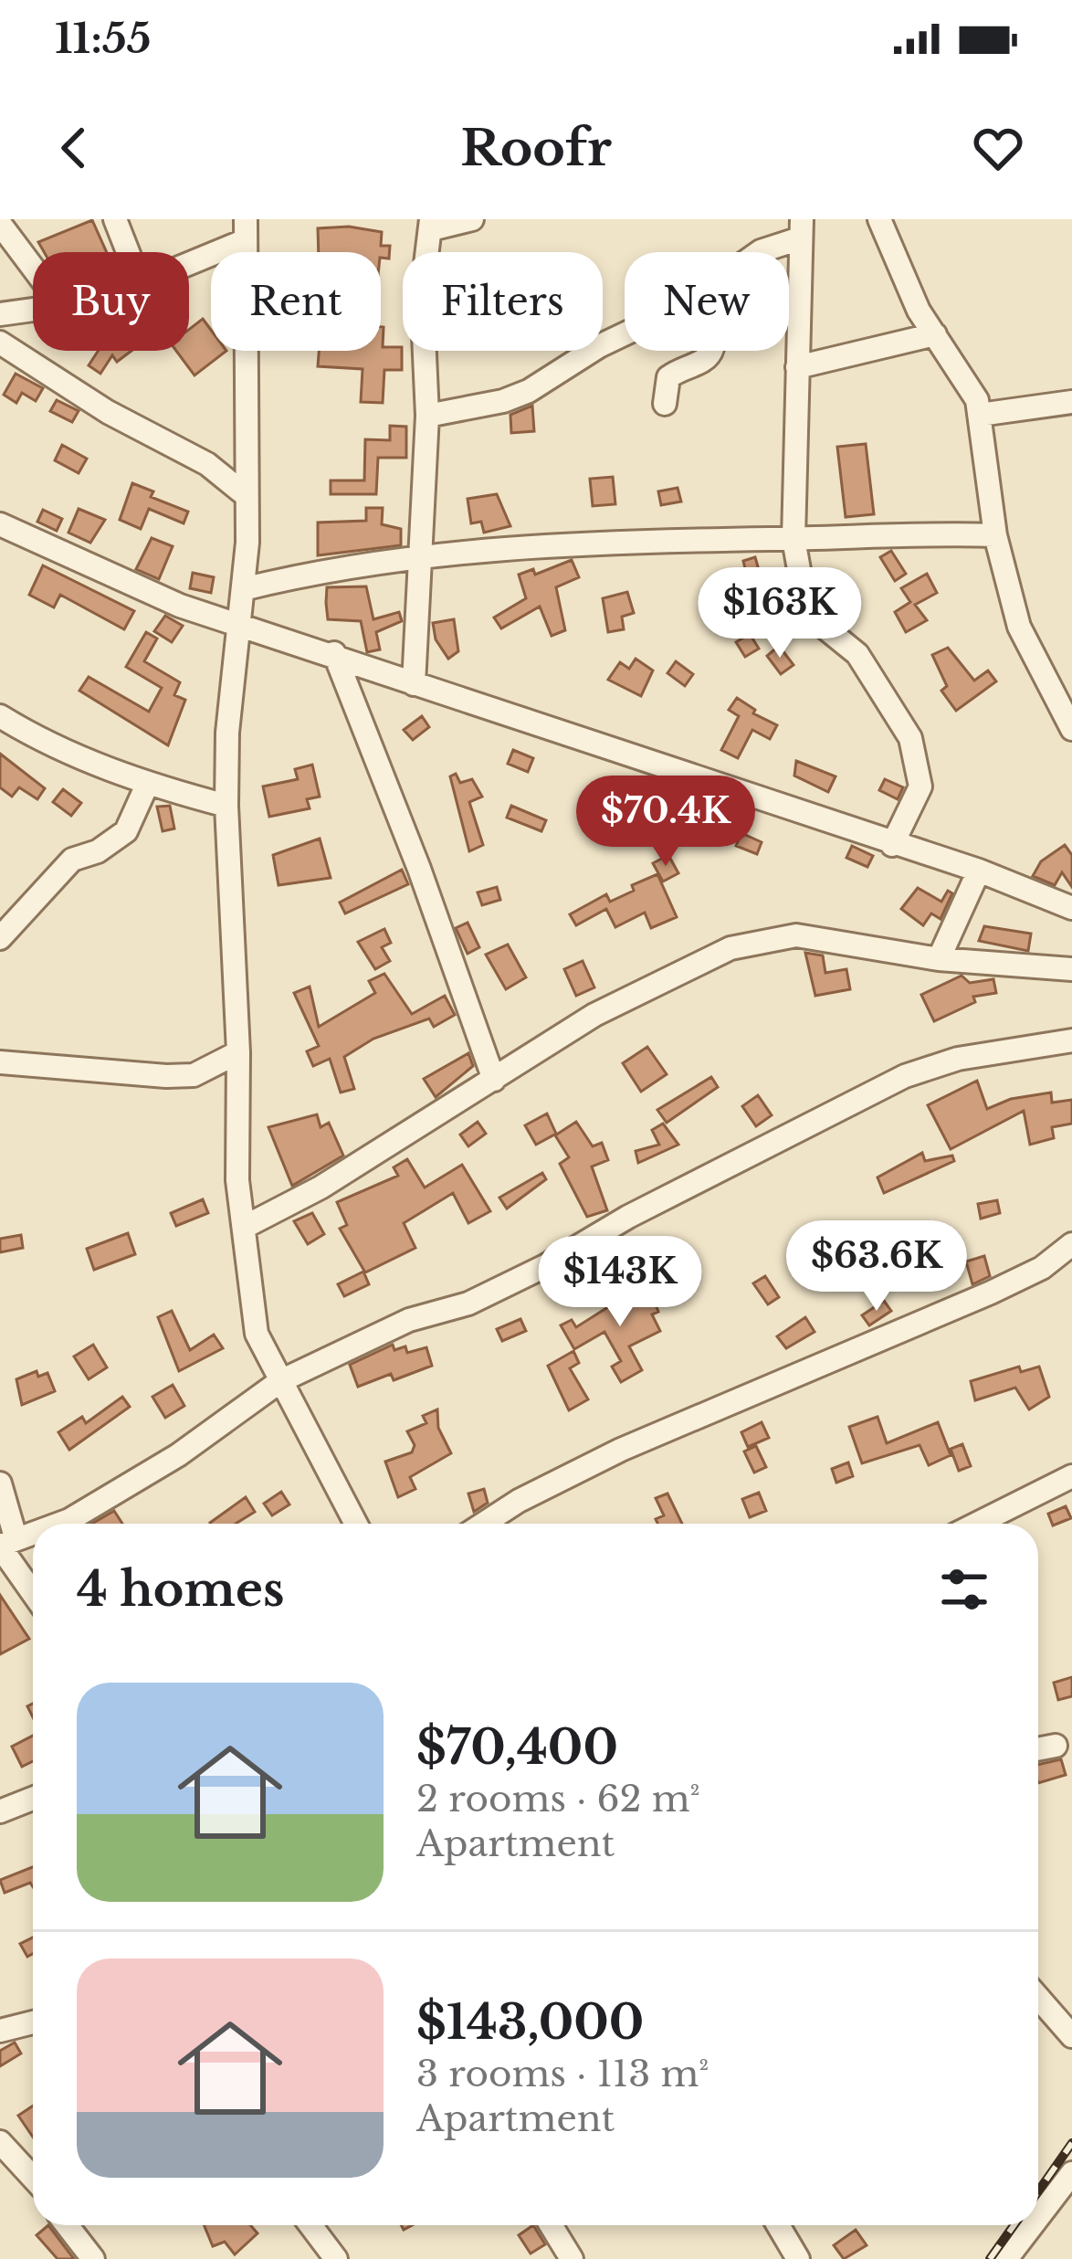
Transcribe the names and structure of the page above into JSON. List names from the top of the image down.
{
  "page": {
    "status": "11:55",
    "header": "Roofr",
    "chip": [
      "Buy",
      "Rent",
      "Filters",
      "New"
    ],
    "price": [
      "$163K",
      "$70.4K",
      "$63.6K",
      "$143K"
    ],
    "heading": "4 homes",
    "list": [
      {
        "name": "$70,400",
        "note": "2 rooms · 62 m² · Apartment"
      },
      {
        "name": "$143,000",
        "note": "3 rooms · 113 m² · Apartment"
      }
    ]
  }
}
